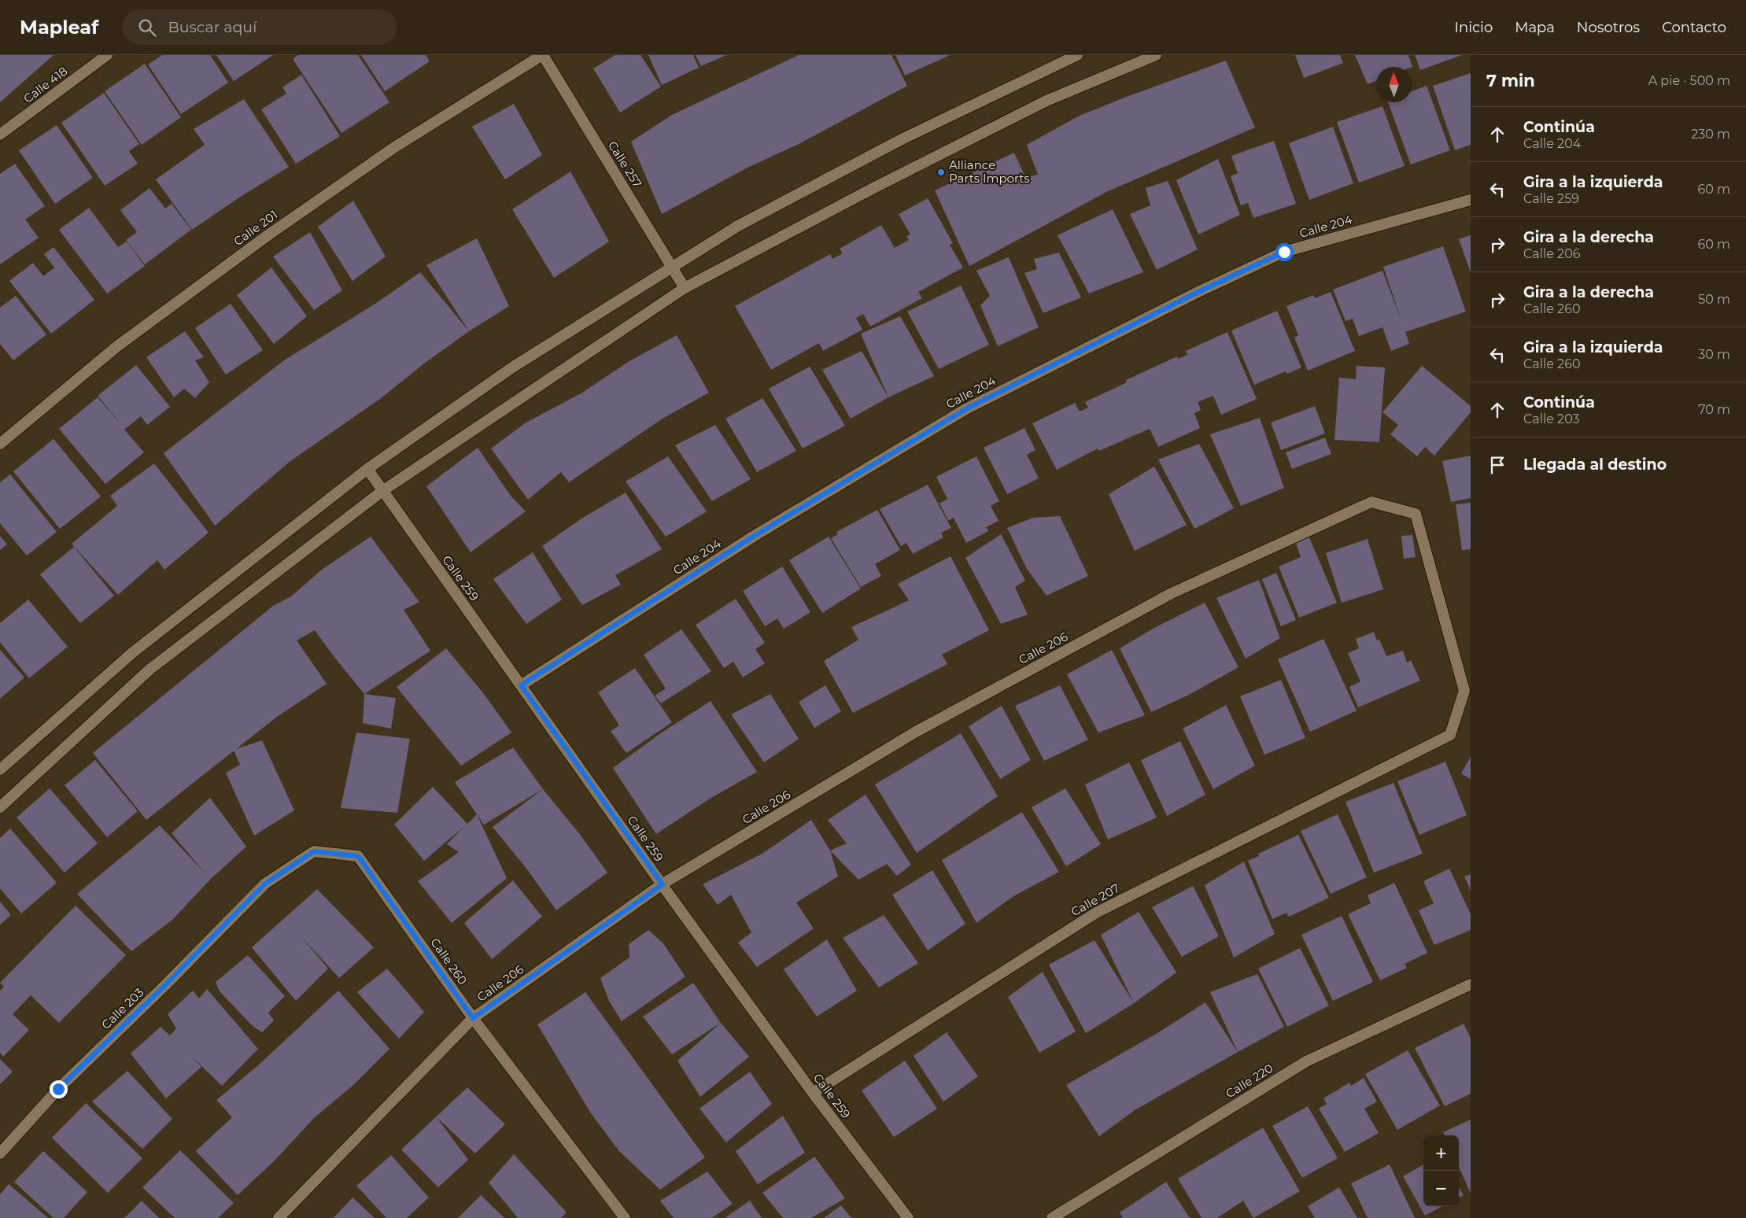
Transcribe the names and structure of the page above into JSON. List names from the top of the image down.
{
  "streets": {
    "street": [
      "Calle 418",
      "Calle 257",
      "Calle 204",
      "Calle 201",
      "Calle 259",
      "Calle 206",
      "Calle 207",
      "Calle 260",
      "Calle 203",
      "Calle 220"
    ]
  },
  "crossings": [
    ["Calle 257", "Calle 201"],
    ["Calle 204", "Calle 259"],
    ["Calle 259", "Calle 206"],
    ["Calle 259", "Calle 207"],
    ["Calle 206", "Calle 207"],
    ["Calle 206", "Calle 260"],
    ["Calle 260", "Calle 203"]
  ],
  "places": ["Alliance Parts Imports"],
  "north": "top",
  "page": {
    "header": "Mapleaf",
    "search": "Buscar aquí",
    "nav": [
      "Inicio",
      "Mapa",
      "Nosotros",
      "Contacto"
    ],
    "heading": ["7 min", "A pie · 500 m"],
    "list": [
      ["Continúa", "Calle 204", "230 m"],
      ["Gira a la izquierda", "Calle 259", "60 m"],
      ["Gira a la derecha", "Calle 206", "60 m"],
      ["Gira a la derecha", "Calle 260", "50 m"],
      ["Gira a la izquierda", "Calle 260", "30 m"],
      ["Continúa", "Calle 203", "70 m"],
      "Llegada al destino"
    ],
    "map_buttons": ["+", "−"]
  }
}
